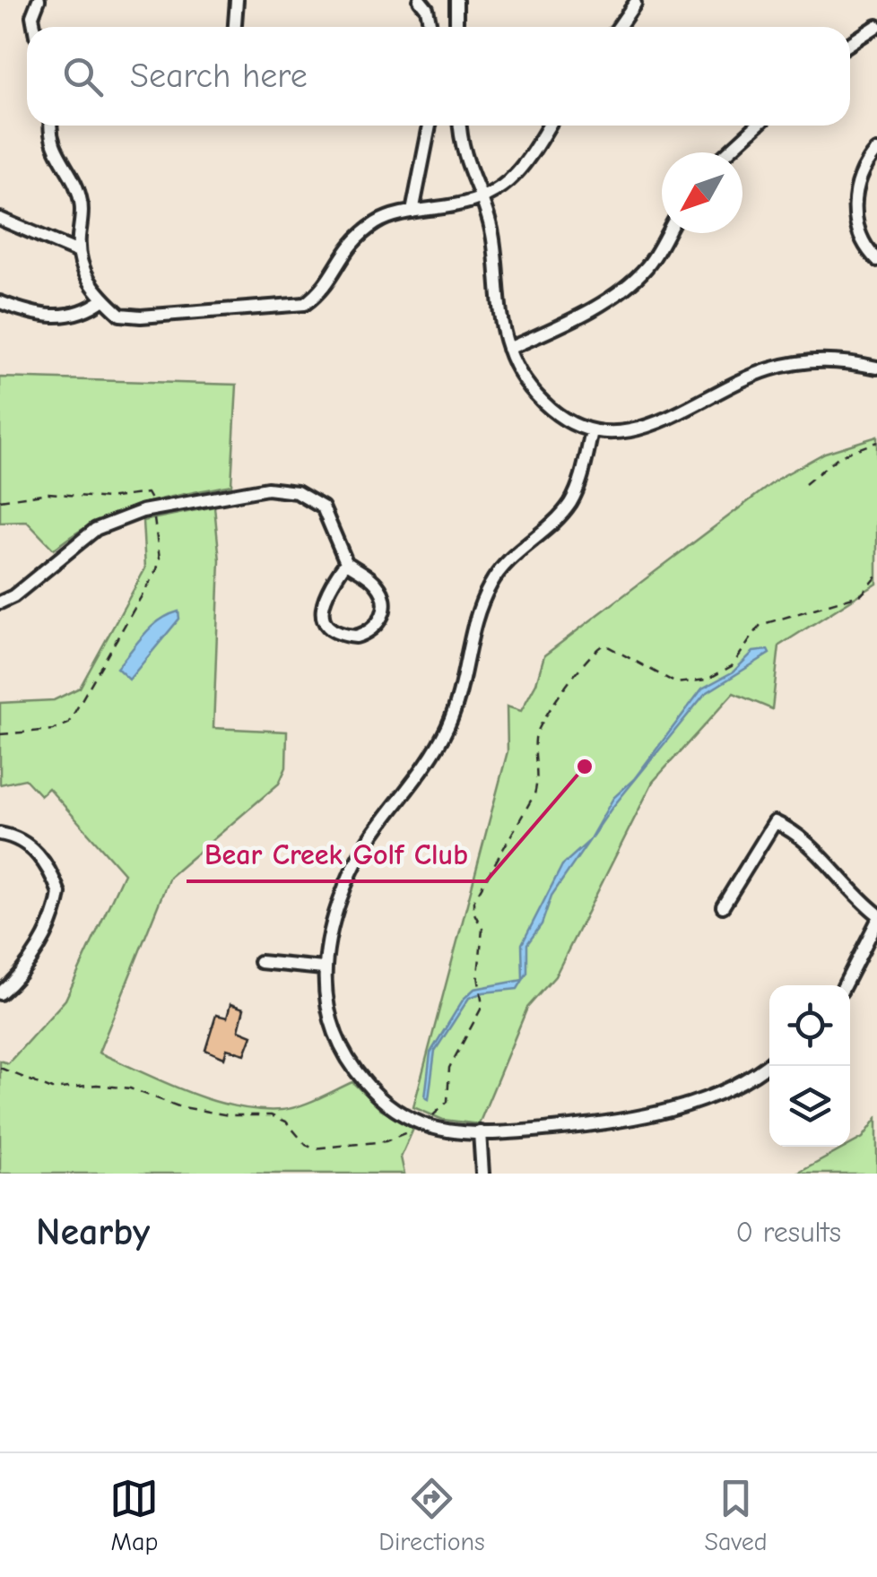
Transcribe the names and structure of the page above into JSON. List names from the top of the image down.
{
  "places": ["Bear Creek Golf Club"],
  "north": "bottom left",
  "page": {
    "search": "Search here",
    "heading": ["Nearby", "0 results"],
    "nav": ["Map", "Directions", "Saved"]
  }
}
